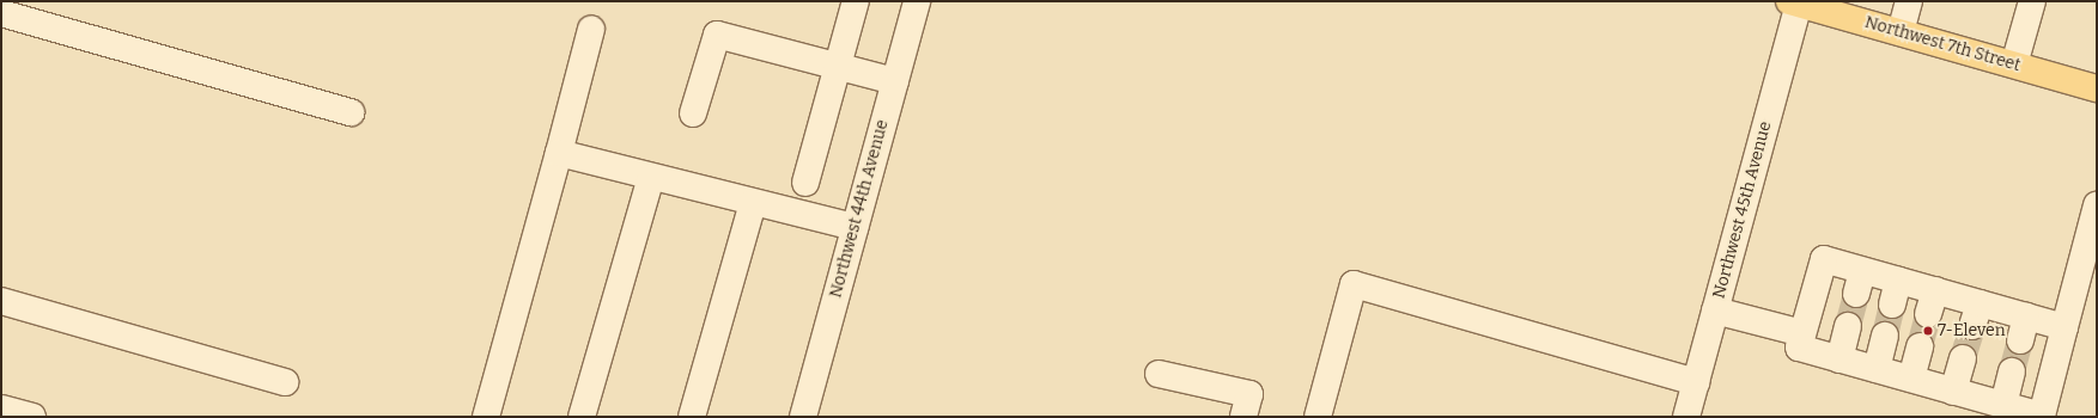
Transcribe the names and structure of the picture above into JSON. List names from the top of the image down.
{
  "streets": {
    "main road": ["Northwest 7th Street"],
    "street": ["Northwest 44th Avenue", "Northwest 45th Avenue"]
  },
  "crossings": [
    ["Northwest 7th Street", "Northwest 45th Avenue"]
  ],
  "places": ["7-Eleven"]
}
